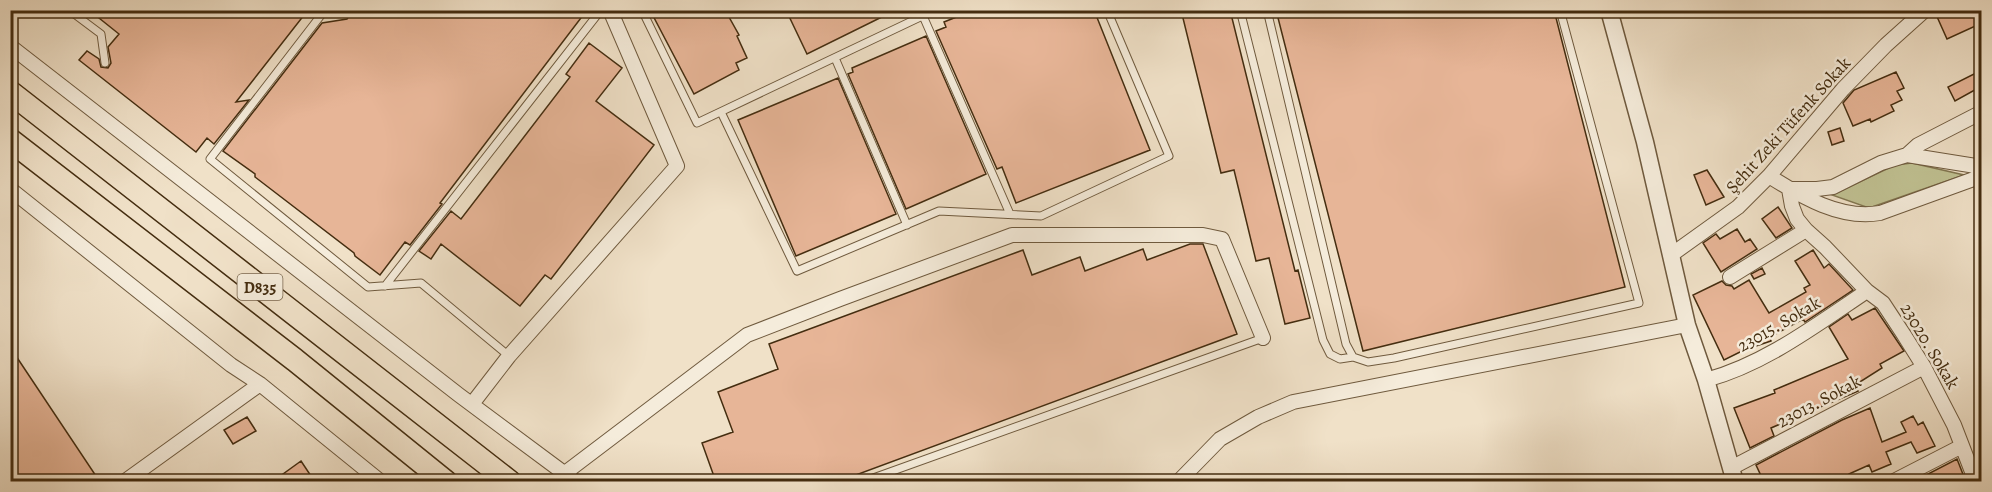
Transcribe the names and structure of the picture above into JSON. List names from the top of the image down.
{
  "streets": {
    "highway": ["D835"],
    "street": [
      "Şehit Zeki Tüfenk Sokak",
      "23015. Sokak",
      "23020. Sokak",
      "23013. Sokak"
    ]
  },
  "crossings": [
    ["23015. Sokak", "23020. Sokak"],
    ["23020. Sokak", "23013. Sokak"]
  ]
}
